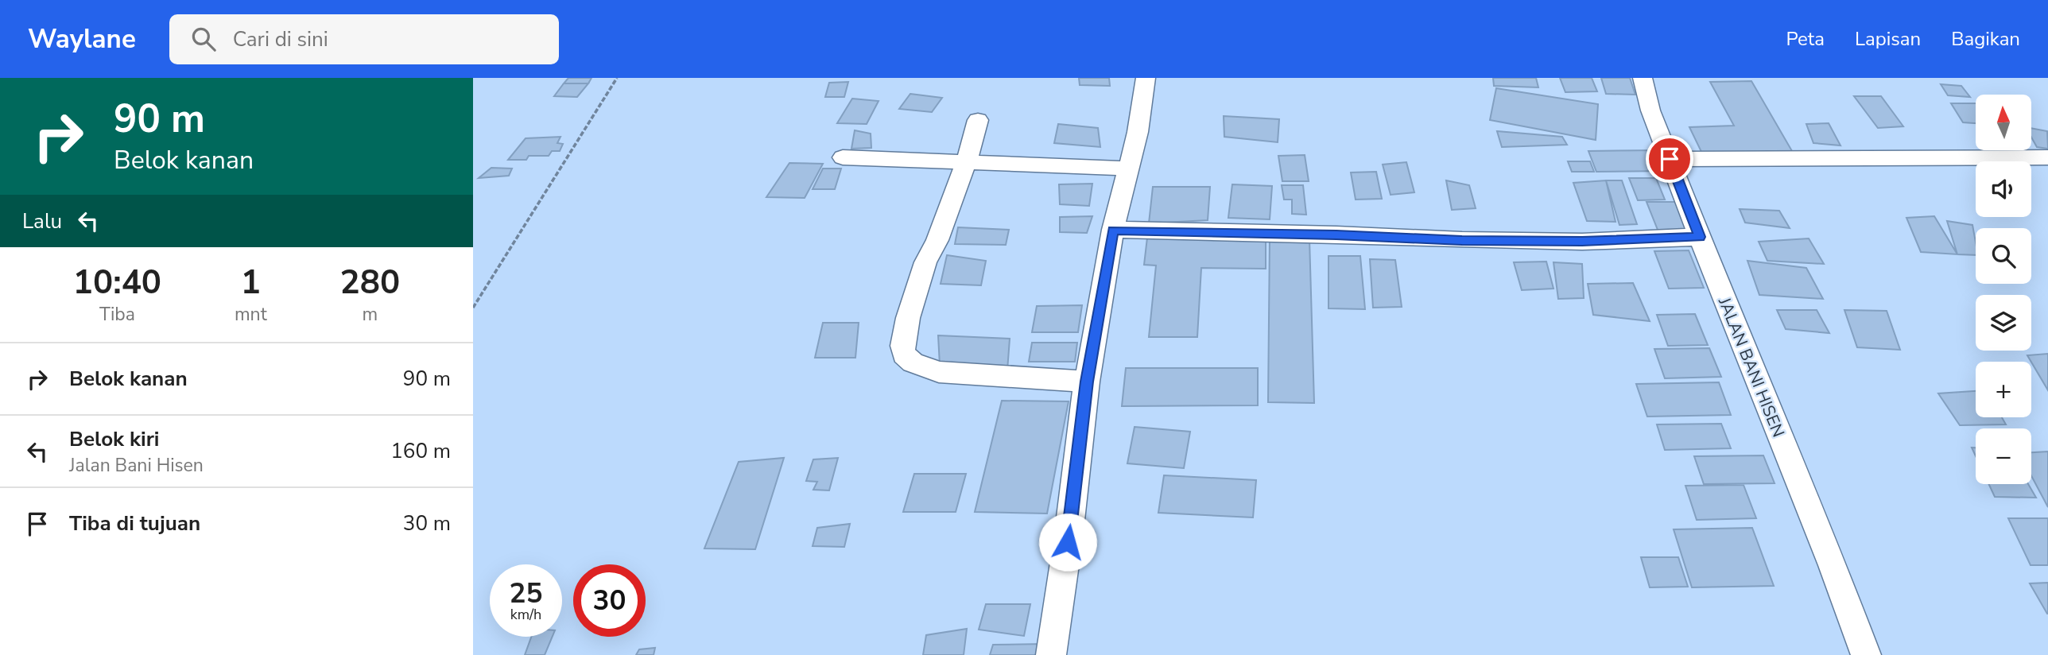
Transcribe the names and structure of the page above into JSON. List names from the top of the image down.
{
  "streets": {
    "street": ["JALAN BANI HISEN"]
  },
  "north": "top",
  "page": {
    "header": "Waylane",
    "search": "Cari di sini",
    "nav": ["Peta", "Lapisan", "Bagikan"],
    "turn": ["90 m", "Belok kanan"],
    "map_buttons": ["+", "−"],
    "then": "Lalu",
    "eta": [
      "10:40",
      "Tiba",
      "1",
      "mnt",
      "280",
      "m"
    ],
    "list": [
      {
        "name": "Belok kanan",
        "value": "90 m"
      },
      {
        "name": "Belok kiri",
        "note": "Jalan Bani Hisen",
        "value": "160 m"
      },
      {
        "name": "Tiba di tujuan",
        "value": "30 m"
      }
    ],
    "speed": "25 km/h",
    "limit": "30"
  }
}
